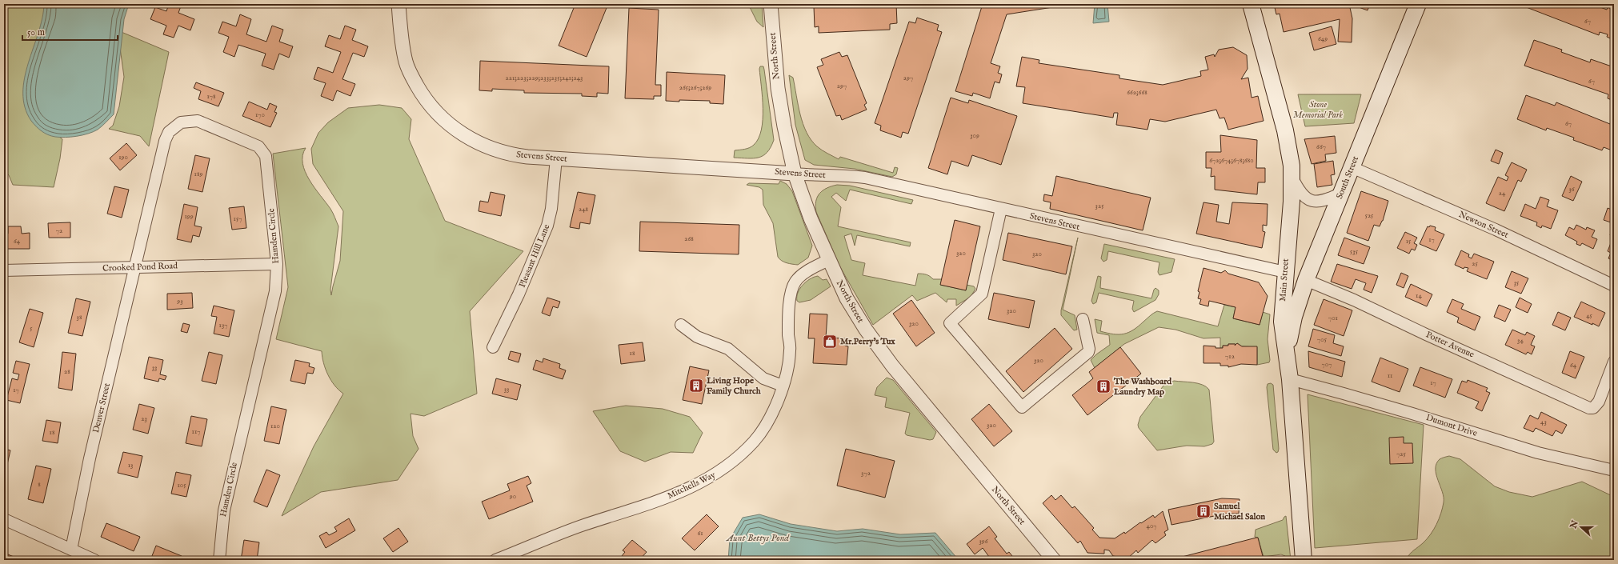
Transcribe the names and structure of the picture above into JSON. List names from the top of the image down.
{
  "streets": {
    "main road": ["South Street", "Main Street"],
    "street": [
      "North Street",
      "Stevens Street",
      "Newton Street",
      "Hamden Circle",
      "Pleasant Hill Lane",
      "Crooked Pond Road",
      "Potter Avenue",
      "Denver Street",
      "Dumont Drive",
      "Mitchells Way"
    ]
  },
  "crossings": [
    ["North Street", "Stevens Street"],
    ["North Street", "Mitchells Way"],
    ["Stevens Street", "Pleasant Hill Lane"],
    ["Stevens Street", "Main Street"],
    ["South Street", "Newton Street"],
    ["South Street", "Main Street"],
    ["South Street", "Potter Avenue"],
    ["Hamden Circle", "Crooked Pond Road"],
    ["Hamden Circle", "Denver Street"],
    ["Crooked Pond Road", "Denver Street"],
    ["Main Street", "Dumont Drive"]
  ],
  "water": ["Aunt Bettys Pond"],
  "parks": ["Stone Memorial Park"],
  "places": {
    "shop": ["Mr.Perry's Tux"],
    "building": ["Living Hope Family Church", "The Washboard Laundry Map", "Samuel Michael Salon"]
  },
  "house_numbers": [
    "67",
    "649",
    "221;223;229;233;235;241;243",
    "297",
    "67",
    "297",
    "265;267;269",
    "662;668",
    "178",
    "170",
    "67",
    "309",
    "667",
    "190",
    "672;674;678;680",
    "189",
    "36",
    "24",
    "325",
    "248",
    "525",
    "199",
    "157",
    "72",
    "268",
    "17",
    "64",
    "15",
    "535",
    "320",
    "320",
    "25",
    "35",
    "14",
    "93",
    "320",
    "45",
    "38",
    "701",
    "320",
    "137",
    "5",
    "705",
    "34",
    "18",
    "712",
    "320",
    "707",
    "64",
    "33",
    "28",
    "11",
    "17",
    "33",
    "17",
    "23",
    "43",
    "320",
    "120",
    "117",
    "18",
    "725",
    "13",
    "372",
    "8",
    "105",
    "90",
    "407",
    "61",
    "396"
  ],
  "scale_bar": "50 m",
  "north": "left"
}
